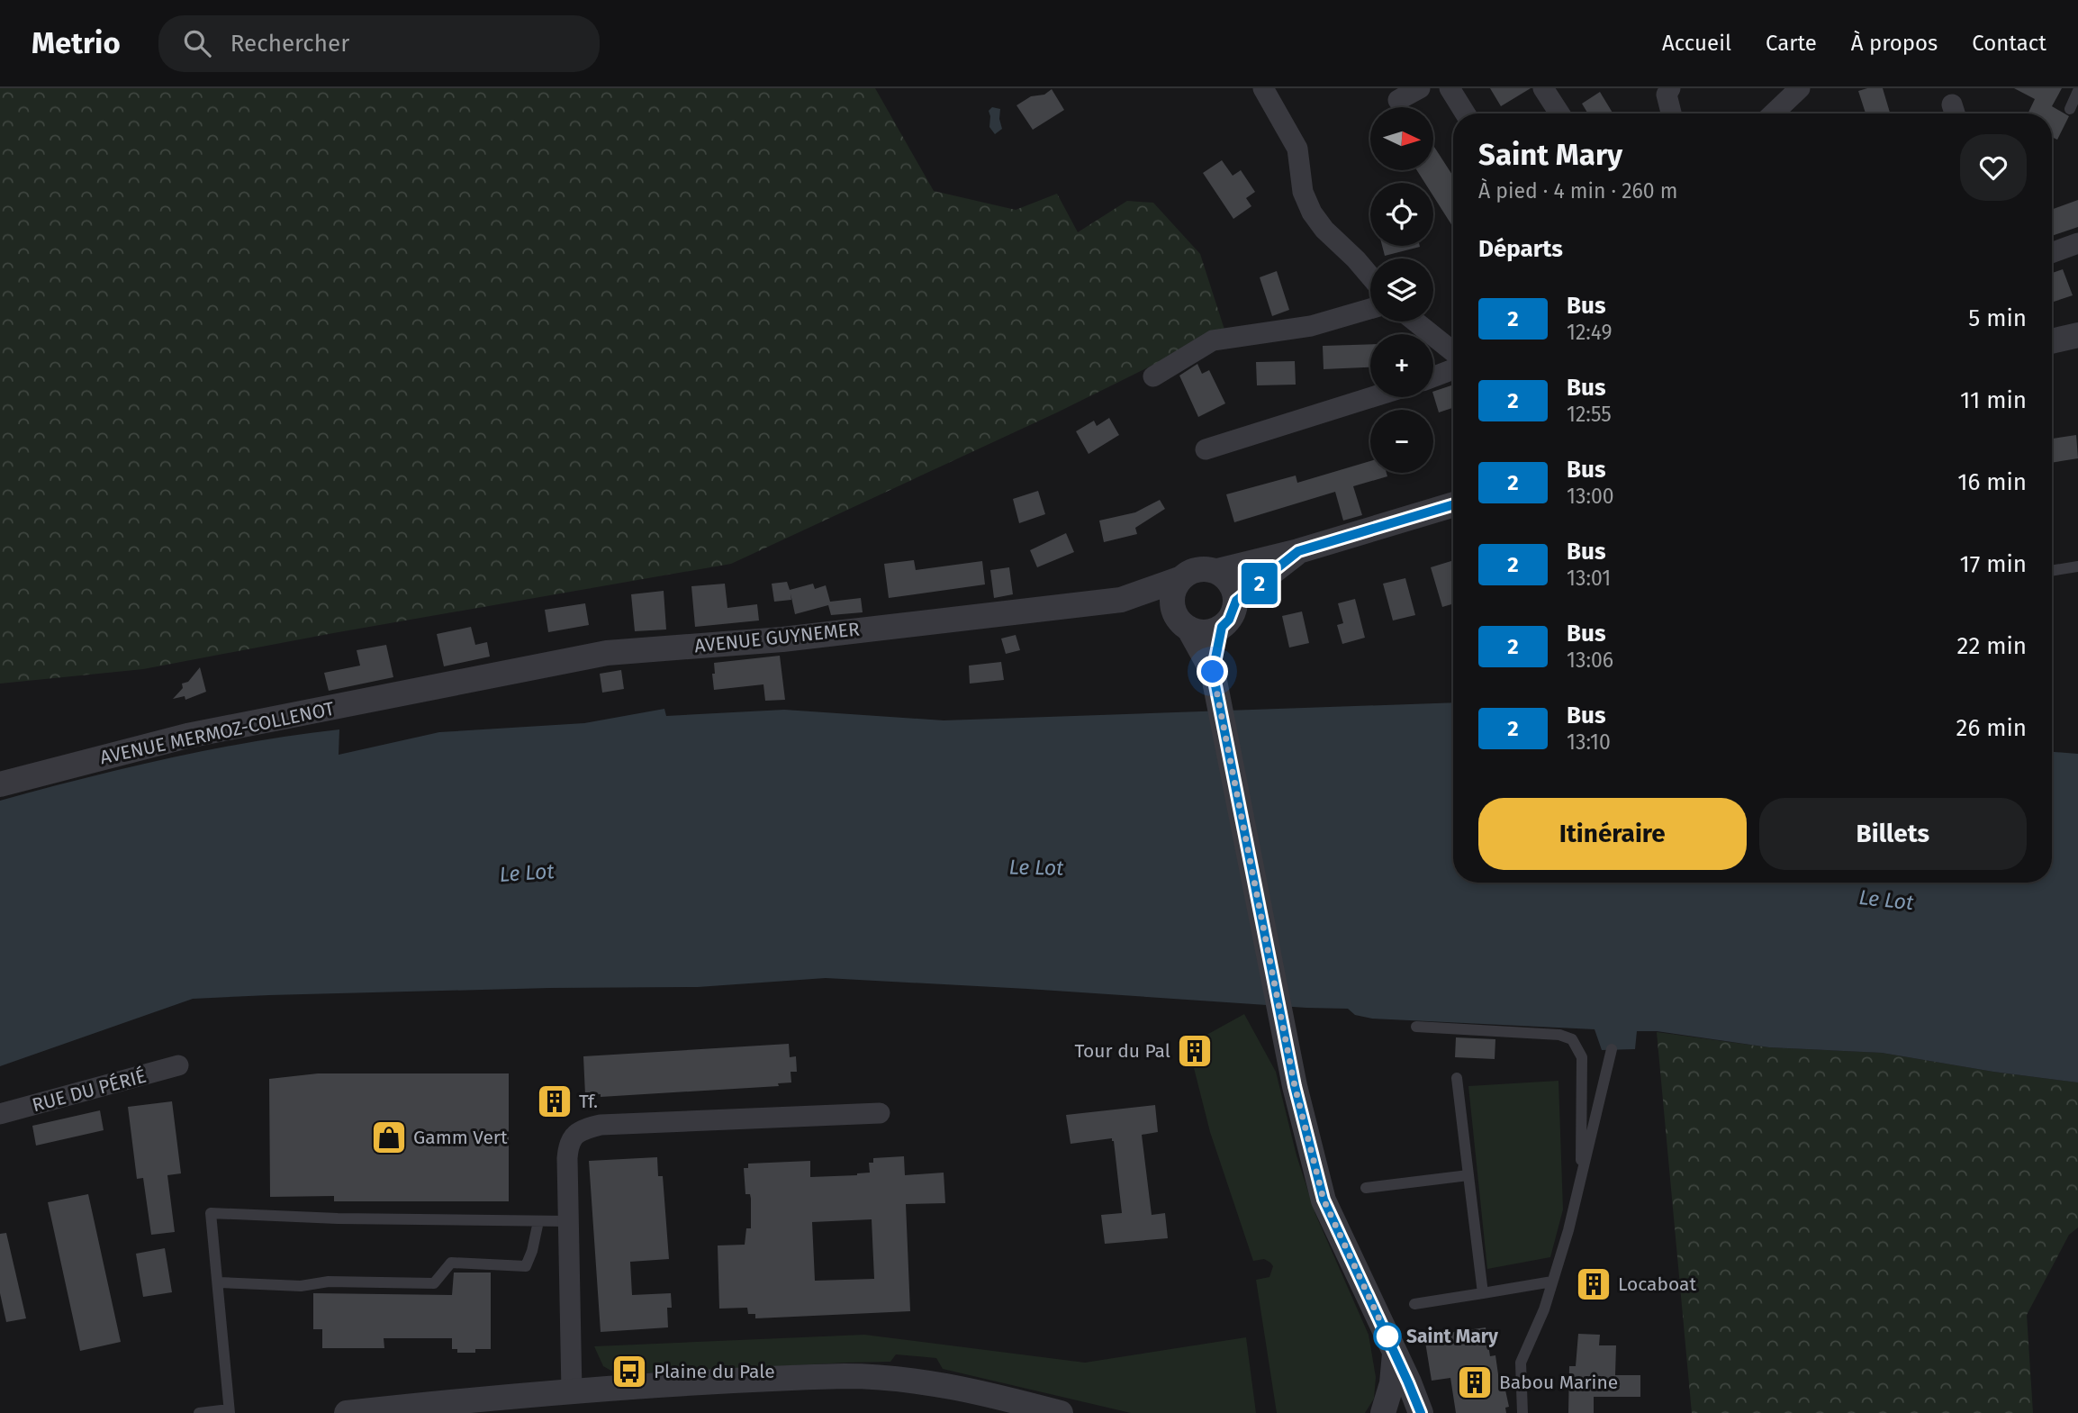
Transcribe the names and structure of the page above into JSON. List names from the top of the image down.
{
  "streets": {
    "street": ["AVENUE GUYNEMER", "AVENUE MERMOZ-COLLENOT", "RUE DU PÉRIÉ"]
  },
  "crossings": [
    ["AVENUE GUYNEMER", "AVENUE MERMOZ-COLLENOT"]
  ],
  "water": ["Le Lot"],
  "places": {
    "building": [
      "Tour du Pal",
      "Tf.",
      "Locaboat",
      "Babou Marine"
    ],
    "shop": ["Gamm Vert"],
    "other": ["Saint Mary"],
    "bus stop": ["Plaine du Pale"]
  },
  "lines": ["bus line 2"],
  "north": "right",
  "page": {
    "header": "Metrio",
    "search": "Rechercher",
    "nav": [
      "Accueil",
      "Carte",
      "À propos",
      "Contact"
    ],
    "on_map": "2",
    "map_buttons": ["+", "−"],
    "heading": [
      ["Saint Mary", "À pied · 4 min · 260 m"],
      "Départs"
    ],
    "list": [
      {
        "mark": "2",
        "name": "Bus",
        "note": "12:49",
        "value": "5 min"
      },
      {
        "mark": "2",
        "name": "Bus",
        "note": "12:55",
        "value": "11 min"
      },
      {
        "mark": "2",
        "name": "Bus",
        "note": "13:00",
        "value": "16 min"
      },
      {
        "mark": "2",
        "name": "Bus",
        "note": "13:01",
        "value": "17 min"
      },
      {
        "mark": "2",
        "name": "Bus",
        "note": "13:06",
        "value": "22 min"
      },
      {
        "mark": "2",
        "name": "Bus",
        "note": "13:10",
        "value": "26 min"
      }
    ],
    "buttons": ["Itinéraire", "Billets"]
  }
}
